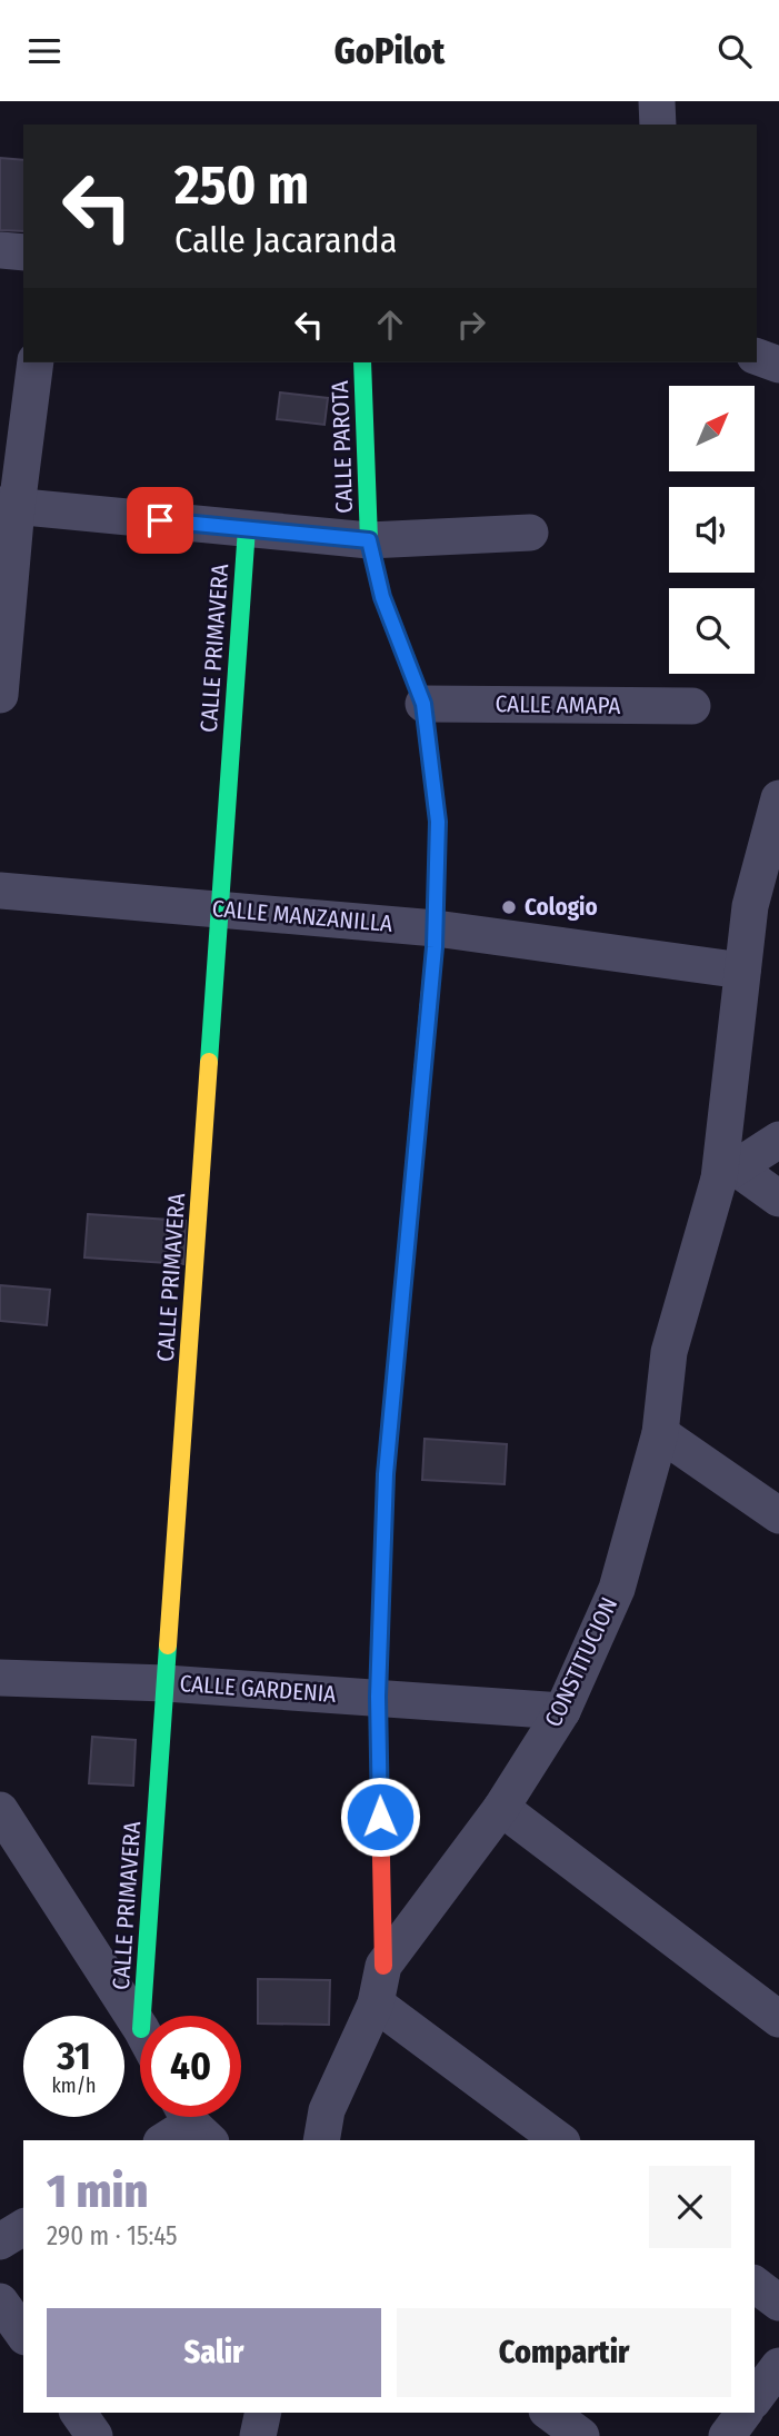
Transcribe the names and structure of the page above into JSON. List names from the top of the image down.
{
  "streets": {
    "street": [
      "CALLE PAROTA",
      "CALLE PRIMAVERA",
      "CALLE AMAPA",
      "CALLE MANZANILLA",
      "CONSTITUCION",
      "CALLE GARDENIA"
    ]
  },
  "crossings": [
    ["CALLE PAROTA", "CALLE AMAPA"],
    ["CALLE PAROTA", "CALLE MANZANILLA"],
    ["CALLE PAROTA", "CONSTITUCION"],
    ["CALLE PAROTA", "CALLE GARDENIA"],
    ["CALLE PRIMAVERA", "CALLE MANZANILLA"],
    ["CALLE PRIMAVERA", "CALLE GARDENIA"],
    ["CALLE MANZANILLA", "CONSTITUCION"],
    ["CONSTITUCION", "CALLE GARDENIA"]
  ],
  "places": ["Cologio"],
  "north": "top right",
  "page": {
    "header": "GoPilot",
    "turn": ["250 m", "Calle Jacaranda"],
    "speed": "31 km/h",
    "limit": "40",
    "heading": ["1 min", "290 m · 15:45"],
    "buttons": ["Salir", "Compartir"]
  }
}
